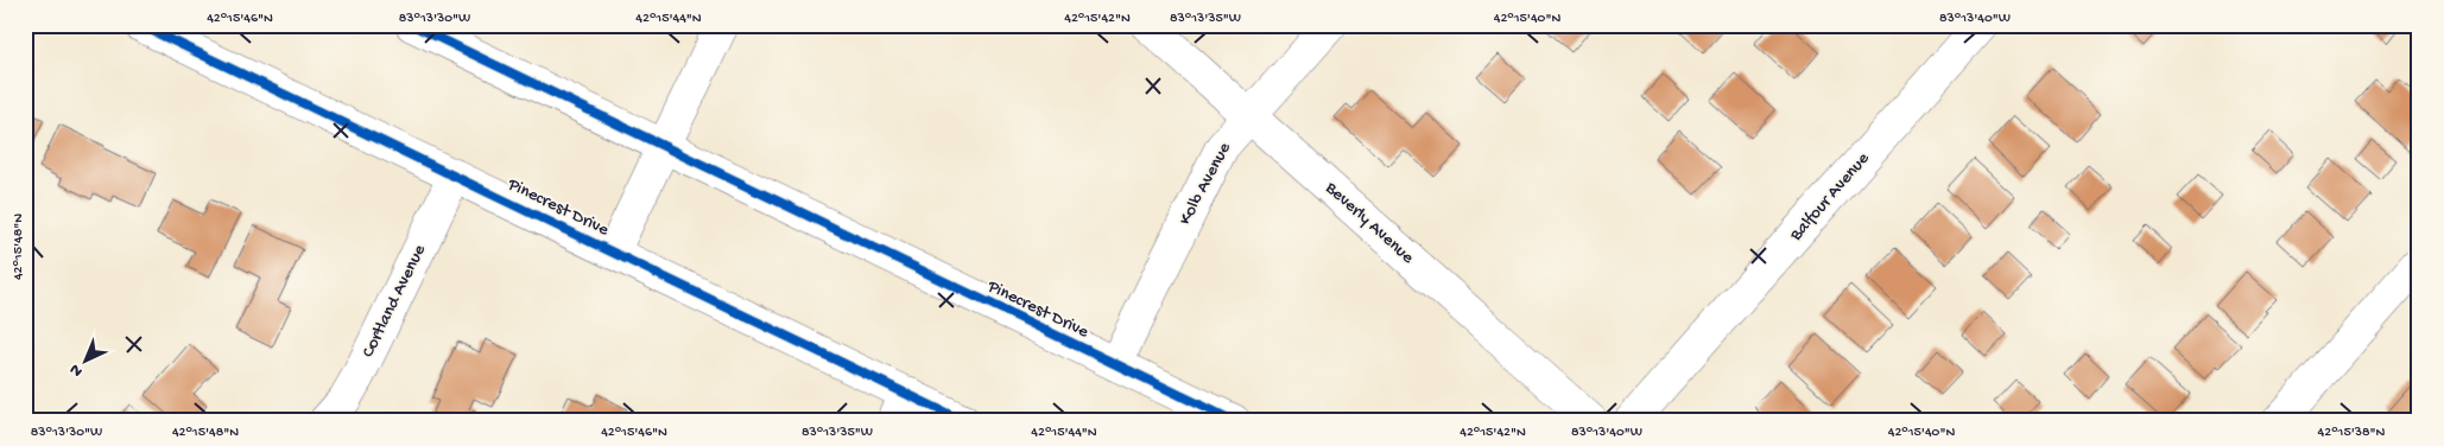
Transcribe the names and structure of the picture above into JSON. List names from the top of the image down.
{
  "streets": {
    "street": [
      "Kolb Avenue",
      "Balfour Avenue",
      "Pinecrest Drive",
      "Beverly Avenue",
      "Cortland Avenue"
    ]
  },
  "crossings": [
    ["Kolb Avenue", "Pinecrest Drive"],
    ["Kolb Avenue", "Beverly Avenue"],
    ["Pinecrest Drive", "Cortland Avenue"]
  ],
  "north": "bottom left",
  "coordinates": [
    "42°15'46\"N",
    "83°13'30\"W",
    "42°15'44\"N",
    "42°15'42\"N",
    "83°13'35\"W",
    "42°15'40\"N",
    "83°13'40\"W",
    "42°15'48\"N",
    "42°15'38\"N"
  ]
}
